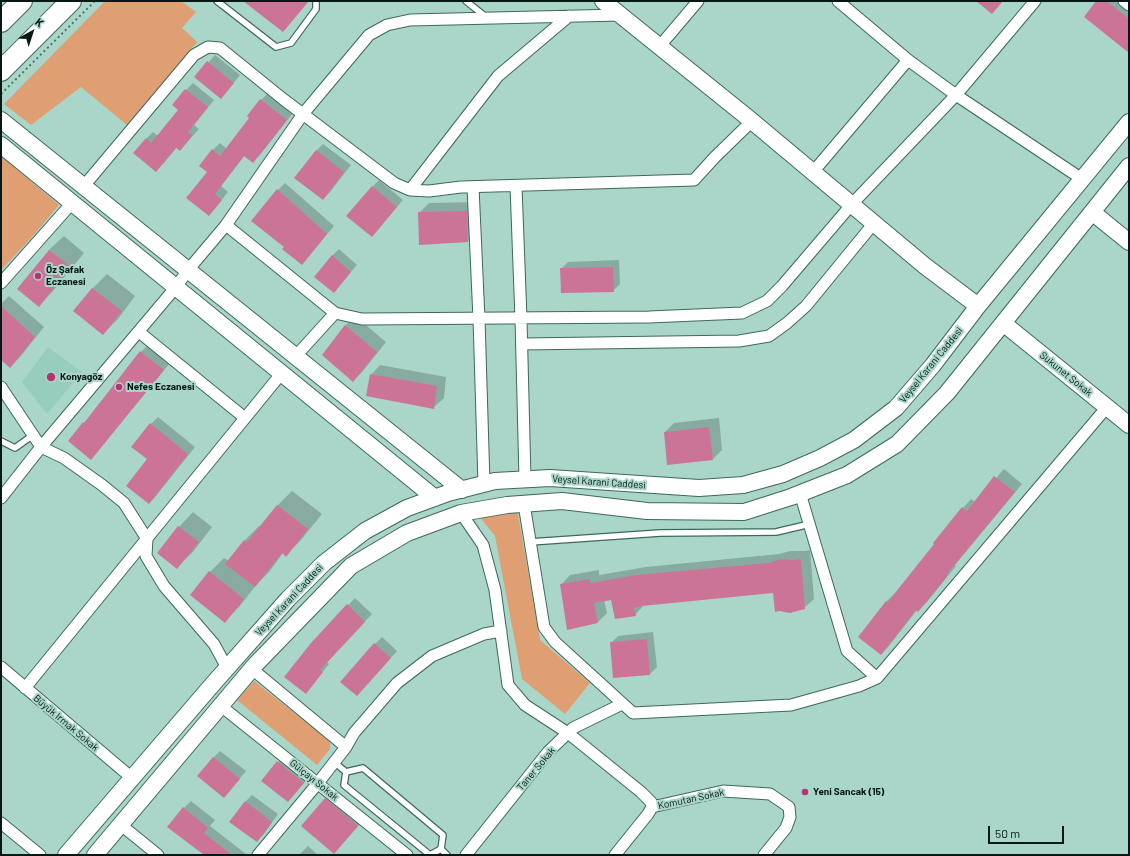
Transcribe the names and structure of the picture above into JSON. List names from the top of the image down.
{
  "streets": {
    "main road": ["Veysel Karani Caddesi", "Sukunet Sokak"],
    "street": [
      "Büyük Irmak Sokak",
      "Taner Sokak",
      "Gülçayı Sokak",
      "Komutan Sokak"
    ]
  },
  "crossings": [
    ["Veysel Karani Caddesi", "Sukunet Sokak"],
    ["Veysel Karani Caddesi", "Büyük Irmak Sokak"],
    ["Veysel Karani Caddesi", "Gülçayı Sokak"]
  ],
  "places": [
    "Öz Şafak Eczanesi",
    "Konyagöz",
    "Nefes Eczanesi",
    "Yeni Sancak (15)"
  ],
  "scale_bar": "50 m",
  "north": "top right"
}
